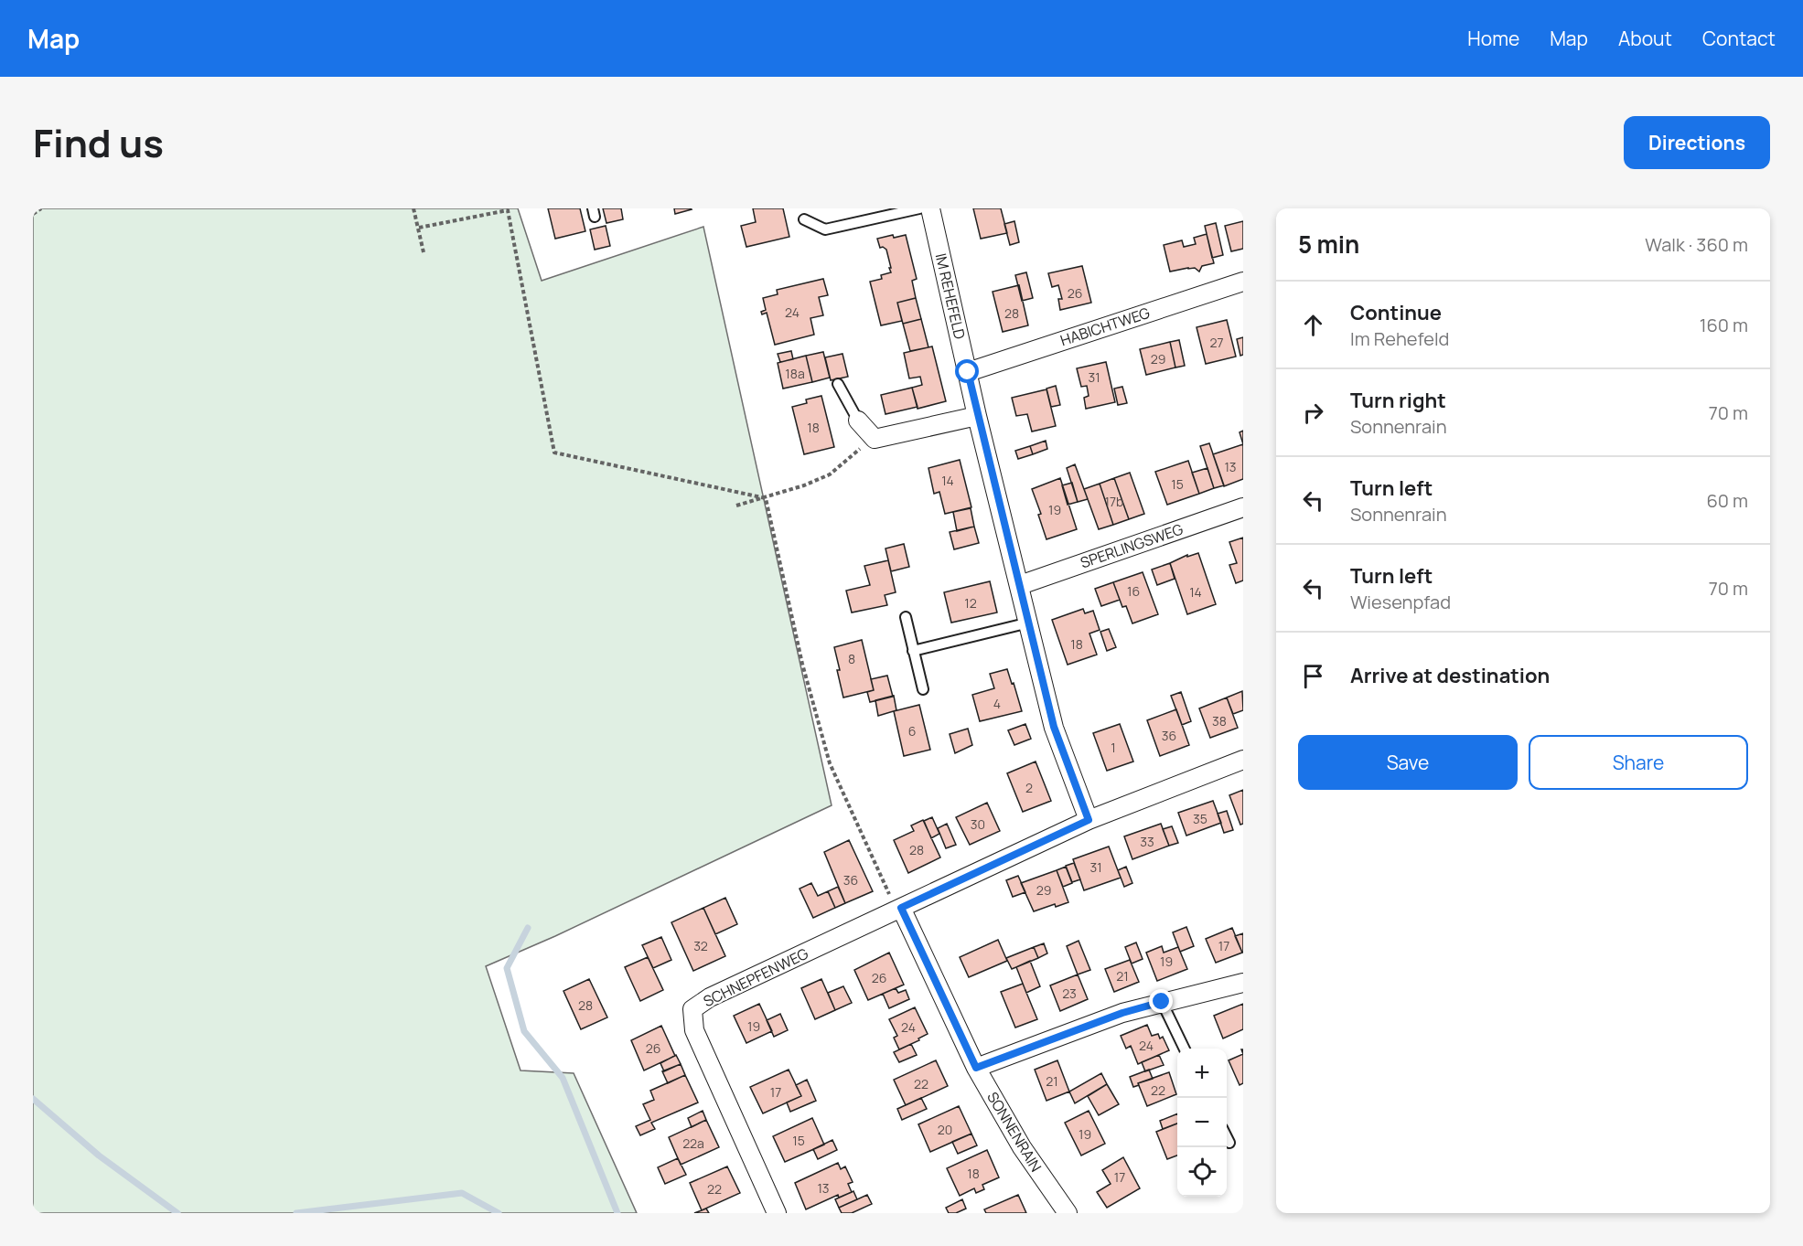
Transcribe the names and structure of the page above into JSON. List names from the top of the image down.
{
  "streets": {
    "street": [
      "IM REHEFELD",
      "HABICHTWEG",
      "SPERLINGSWEG",
      "SCHNEPFENWEG",
      "SONNENRAIN"
    ]
  },
  "crossings": [
    ["IM REHEFELD", "HABICHTWEG"],
    ["IM REHEFELD", "SPERLINGSWEG"],
    ["SCHNEPFENWEG", "SONNENRAIN"]
  ],
  "house_numbers": [
    "26",
    "24",
    "28",
    "27",
    "29",
    "18a",
    "31",
    "18",
    "13",
    "14",
    "15",
    "17b",
    "19",
    "16",
    "14",
    "12",
    "18",
    "8",
    "4",
    "38",
    "6",
    "36",
    "1",
    "2",
    "35",
    "30",
    "33",
    "28",
    "31",
    "36",
    "29",
    "32",
    "17",
    "19",
    "21",
    "26",
    "23",
    "28",
    "19",
    "24",
    "24",
    "26",
    "21",
    "22",
    "22",
    "17",
    "20",
    "19",
    "15",
    "22a",
    "18",
    "17",
    "13",
    "22"
  ],
  "page": {
    "header": "Map",
    "nav": [
      "Home",
      "Map",
      "About",
      "Contact"
    ],
    "title": "Find us",
    "buttons": [
      "Directions",
      ["Save", "Share"]
    ],
    "heading": ["5 min", "Walk · 360 m"],
    "list": [
      ["Continue", "Im Rehefeld", "160 m"],
      ["Turn right", "Sonnenrain", "70 m"],
      ["Turn left", "Sonnenrain", "60 m"],
      ["Turn left", "Wiesenpfad", "70 m"],
      "Arrive at destination"
    ],
    "map_buttons": ["+", "−"]
  }
}
